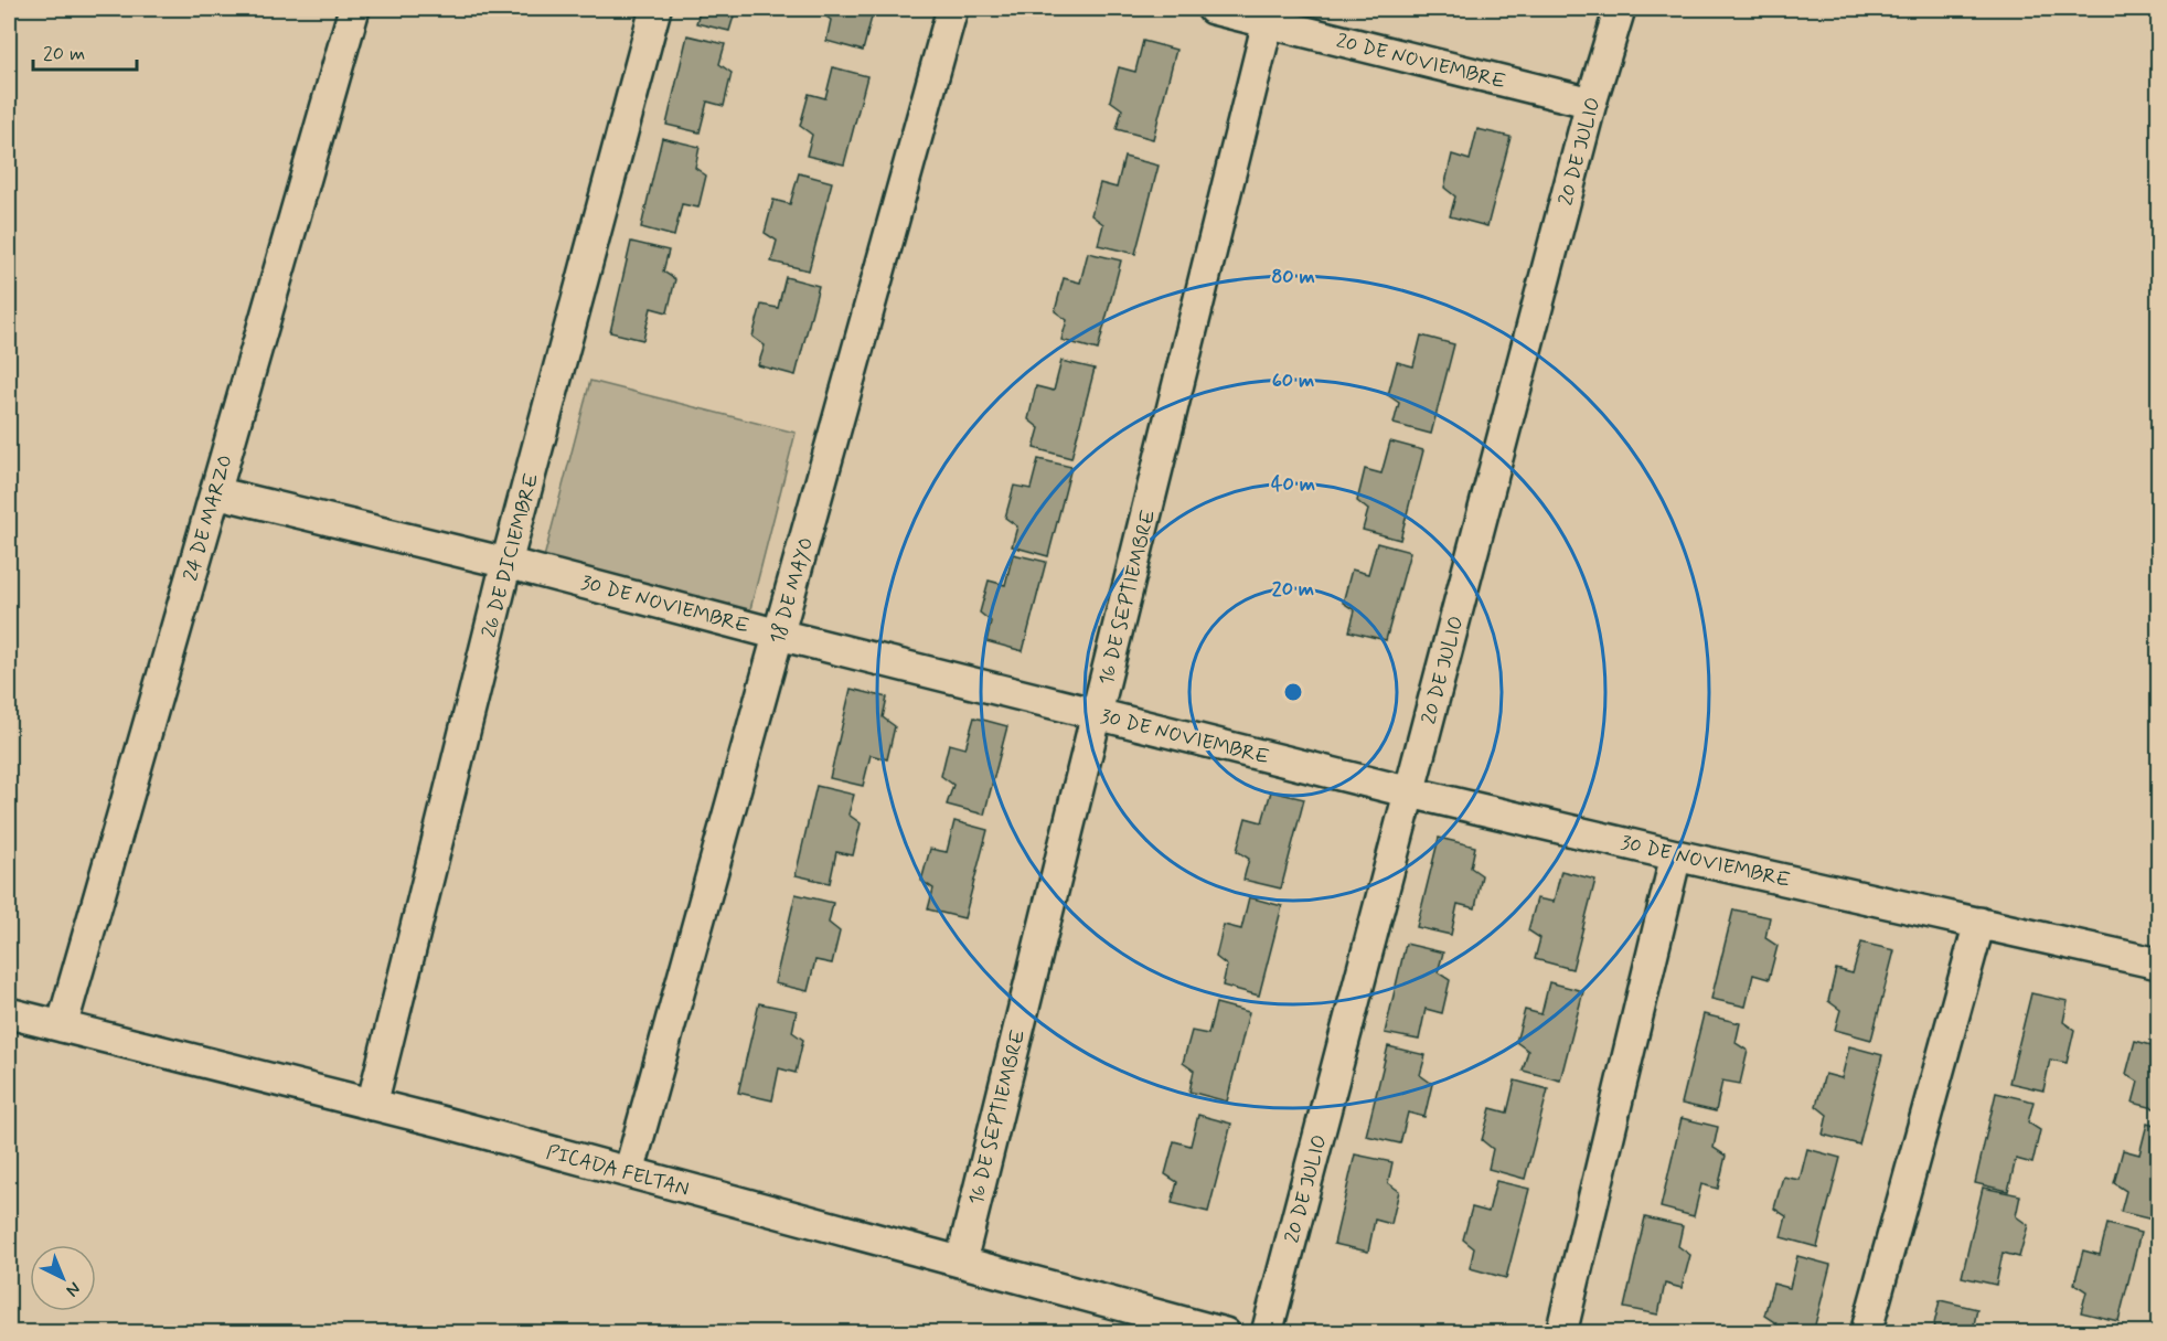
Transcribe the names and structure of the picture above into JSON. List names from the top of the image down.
{
  "streets": {
    "street": [
      "20 DE NOVIEMBRE",
      "20 DE JULIO",
      "24 DE MARZO",
      "26 DE DICIEMBRE",
      "18 DE MAYO",
      "16 DE SEPTIEMBRE",
      "30 DE NOVIEMBRE",
      "PICADA FELTAN"
    ]
  },
  "crossings": [
    ["20 DE NOVIEMBRE", "20 DE JULIO"],
    ["20 DE NOVIEMBRE", "16 DE SEPTIEMBRE"],
    ["20 DE JULIO", "30 DE NOVIEMBRE"],
    ["24 DE MARZO", "30 DE NOVIEMBRE"],
    ["24 DE MARZO", "PICADA FELTAN"],
    ["26 DE DICIEMBRE", "30 DE NOVIEMBRE"],
    ["26 DE DICIEMBRE", "PICADA FELTAN"],
    ["18 DE MAYO", "30 DE NOVIEMBRE"],
    ["18 DE MAYO", "PICADA FELTAN"],
    ["16 DE SEPTIEMBRE", "30 DE NOVIEMBRE"],
    ["16 DE SEPTIEMBRE", "PICADA FELTAN"]
  ],
  "scale_bar": "20 m",
  "north": "bottom right",
  "rings": [
    "80 m",
    "60 m",
    "40 m",
    "20 m"
  ]
}
